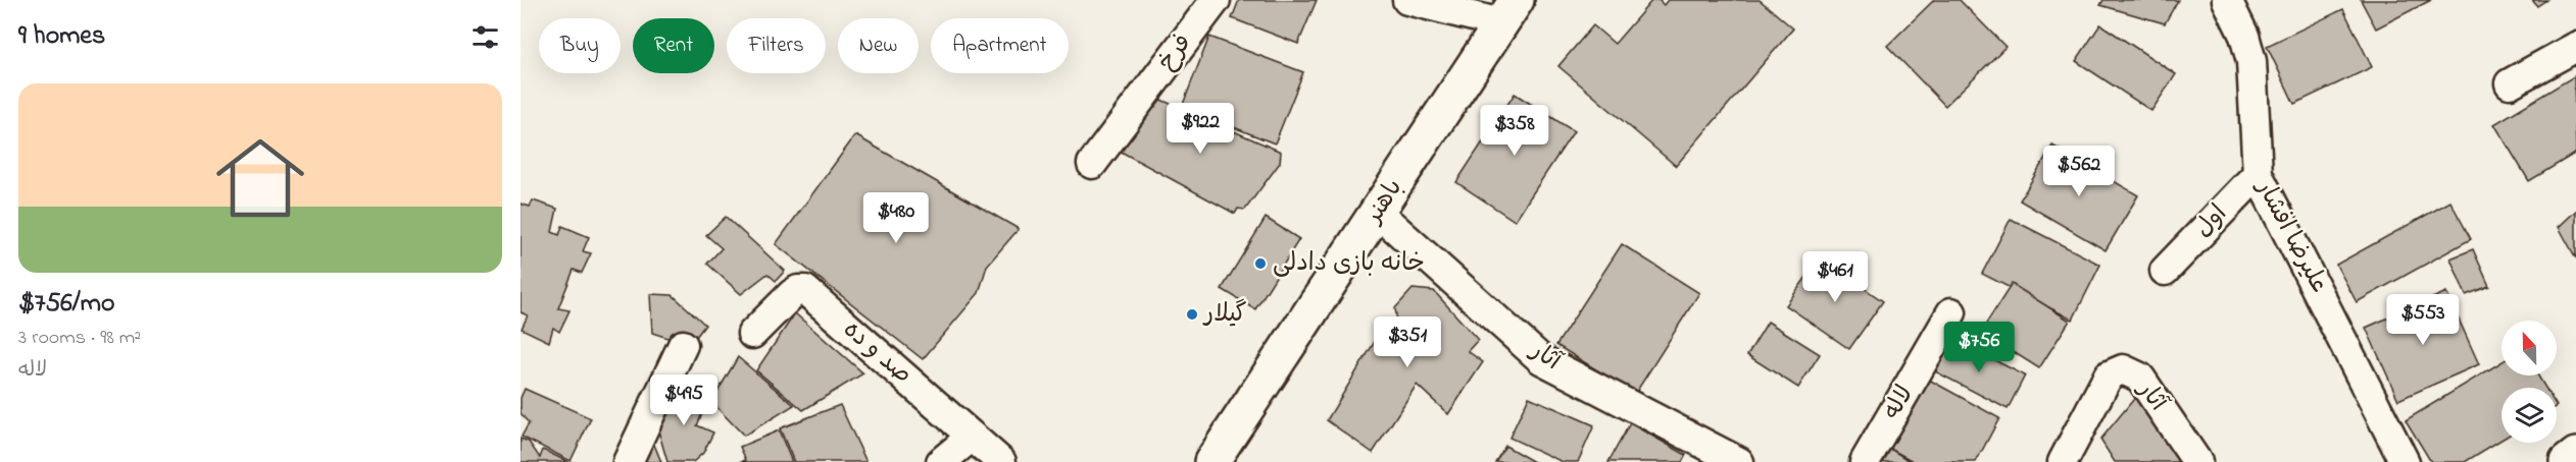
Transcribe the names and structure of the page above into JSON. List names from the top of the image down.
{
  "streets": {
    "main road": ["باهنر"],
    "street": [
      "فرخ",
      "اول",
      "علیرضا افشار",
      "صد و ده",
      "آثار",
      "لاله"
    ]
  },
  "crossings": [
    ["باهنر", "آثار"],
    ["اول", "علیرضا افشار"]
  ],
  "places": ["خانه بازی دادلی", "گیلار"],
  "north": "top",
  "page": {
    "heading": "9 homes",
    "chip": [
      "Buy",
      "Rent",
      "Filters",
      "New",
      "Apartment"
    ],
    "list": [
      {
        "name": "$756/mo",
        "note": "3 rooms · 98 m² · لاله"
      }
    ],
    "price": [
      "$922",
      "$358",
      "$562",
      "$480",
      "$461",
      "$553",
      "$351",
      "$756",
      "$495"
    ]
  }
}
